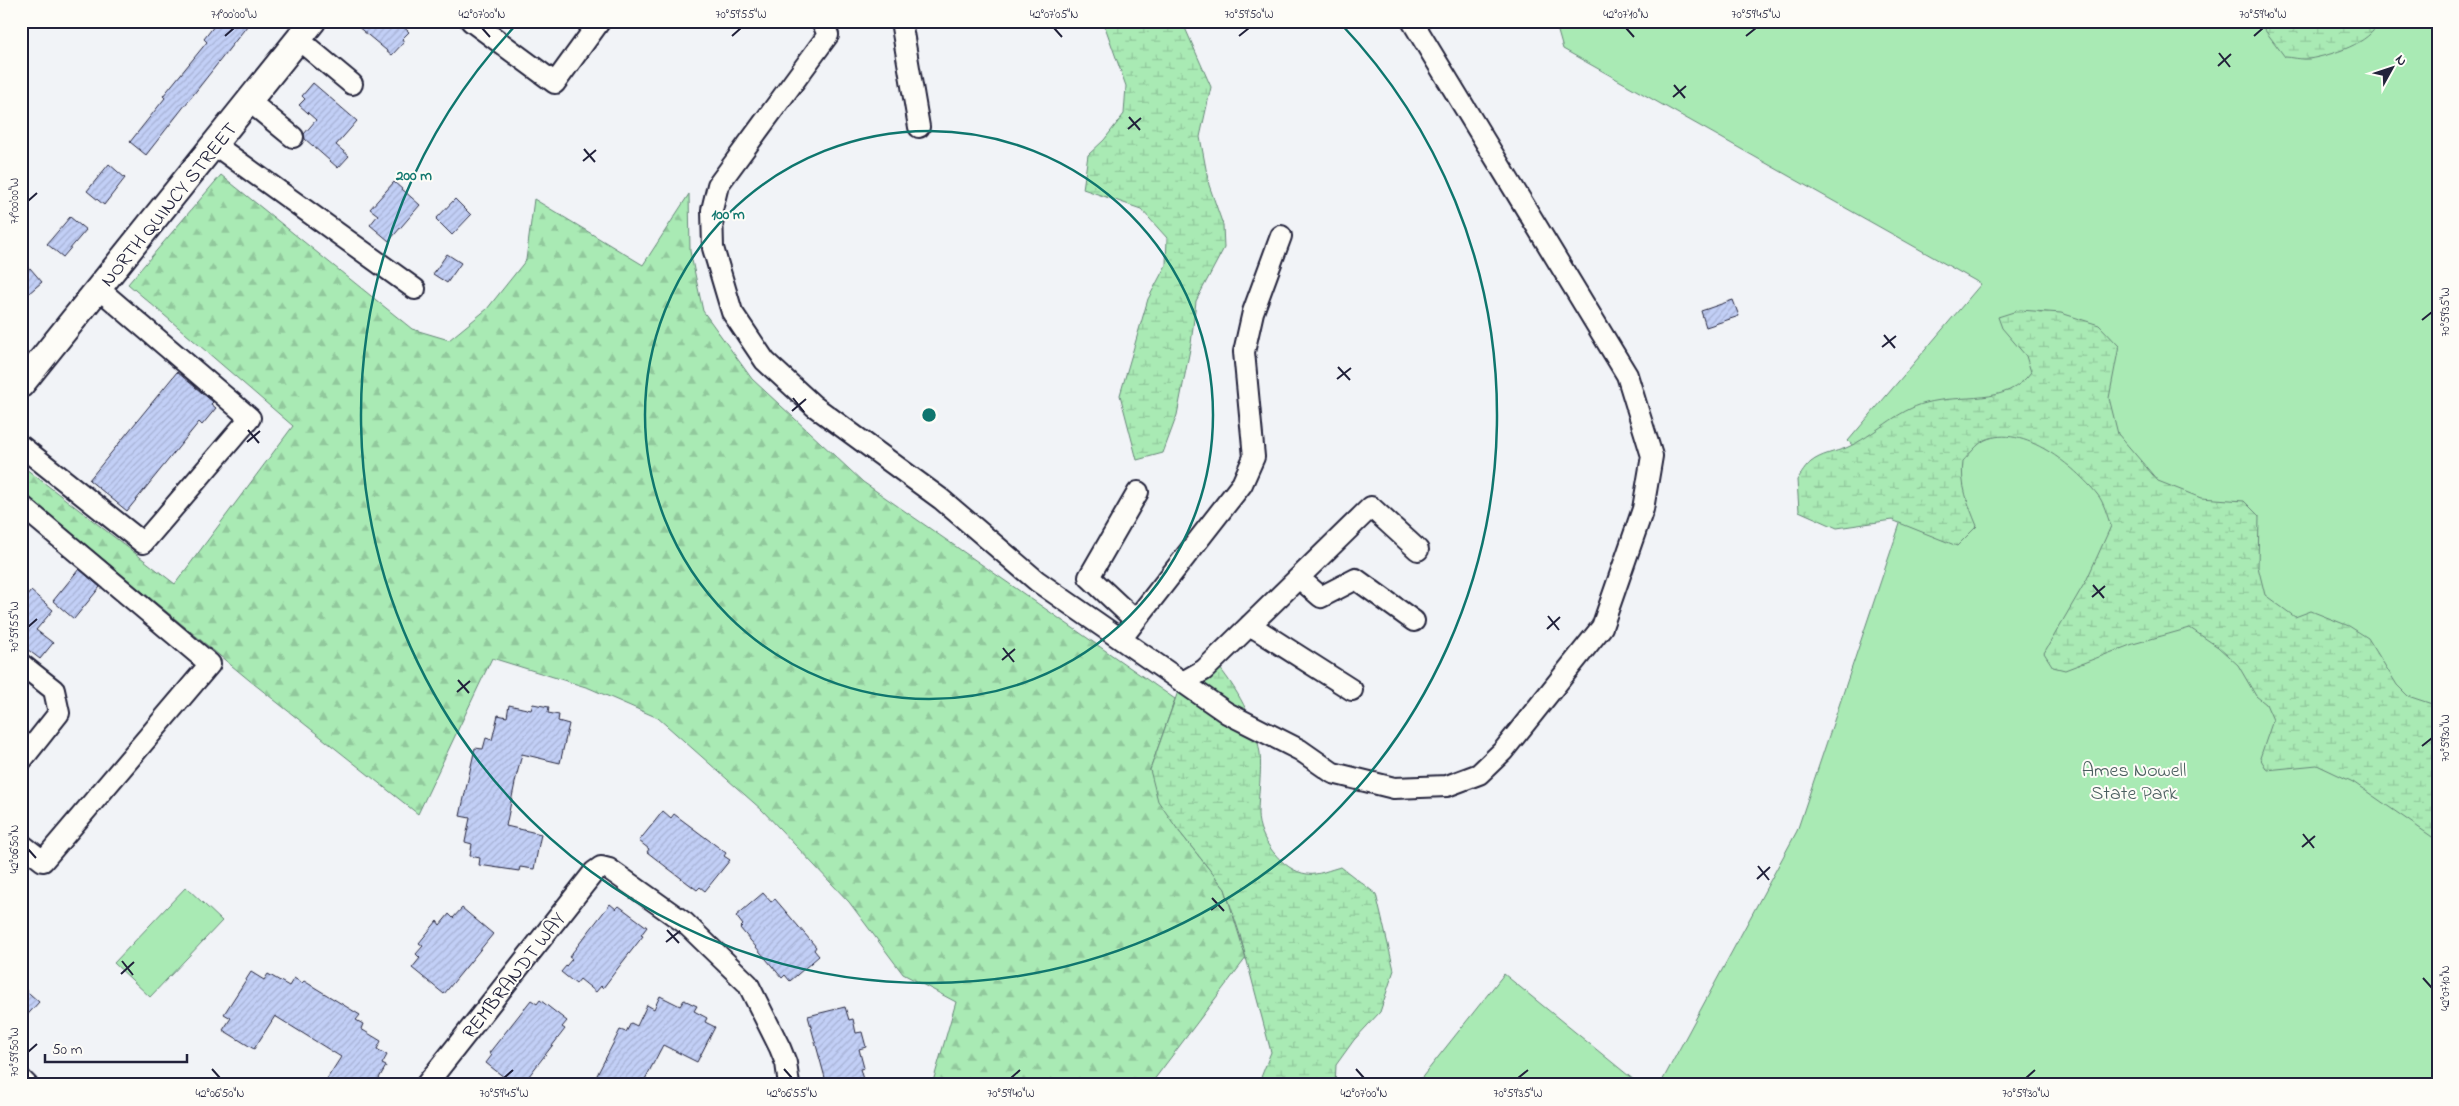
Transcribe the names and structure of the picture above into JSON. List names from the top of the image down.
{
  "streets": {
    "main road": ["NORTH QUINCY STREET"],
    "street": ["REMBRANDT WAY"]
  },
  "parks": ["Ames Nowell State Park"],
  "scale_bar": "50 m",
  "north": "top right",
  "coordinates": [
    "71°00'00\"W",
    "42°07'00\"N",
    "70°59'55\"W",
    "42°07'05\"N",
    "70°59'50\"W",
    "42°07'10\"N",
    "70°59'45\"W",
    "70°59'40\"W",
    "70°59'35\"W",
    "70°59'30\"W",
    "42°06'50\"N",
    "42°06'55\"N"
  ],
  "rings": ["200 m", "100 m"]
}
